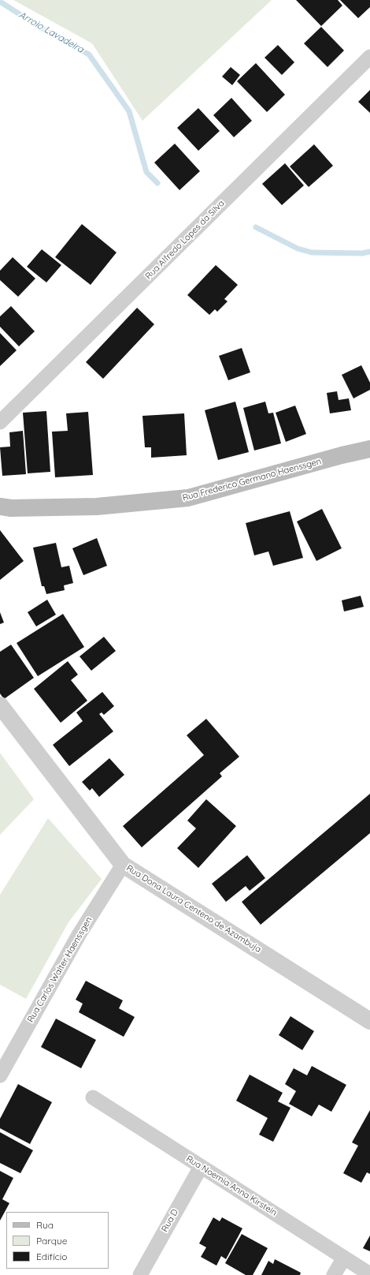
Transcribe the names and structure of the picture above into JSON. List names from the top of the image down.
{
  "streets": {
    "main road": ["Rua Frederico Germano Haenssgen"],
    "street": [
      "Rua Alfredo Lopes da Silva",
      "Rua Dona Laura Centeno de Azambuja",
      "Rua Carlos Walter Haenssgen",
      "Rua Noemia Anna Kirstein",
      "Rua D"
    ]
  },
  "crossings": [
    ["Rua Dona Laura Centeno de Azambuja", "Rua Carlos Walter Haenssgen"],
    ["Rua Noemia Anna Kirstein", "Rua D"]
  ],
  "water": ["Arroio Lavadeira"],
  "legend": ["Rua", "Parque", "Edifício"]
}
